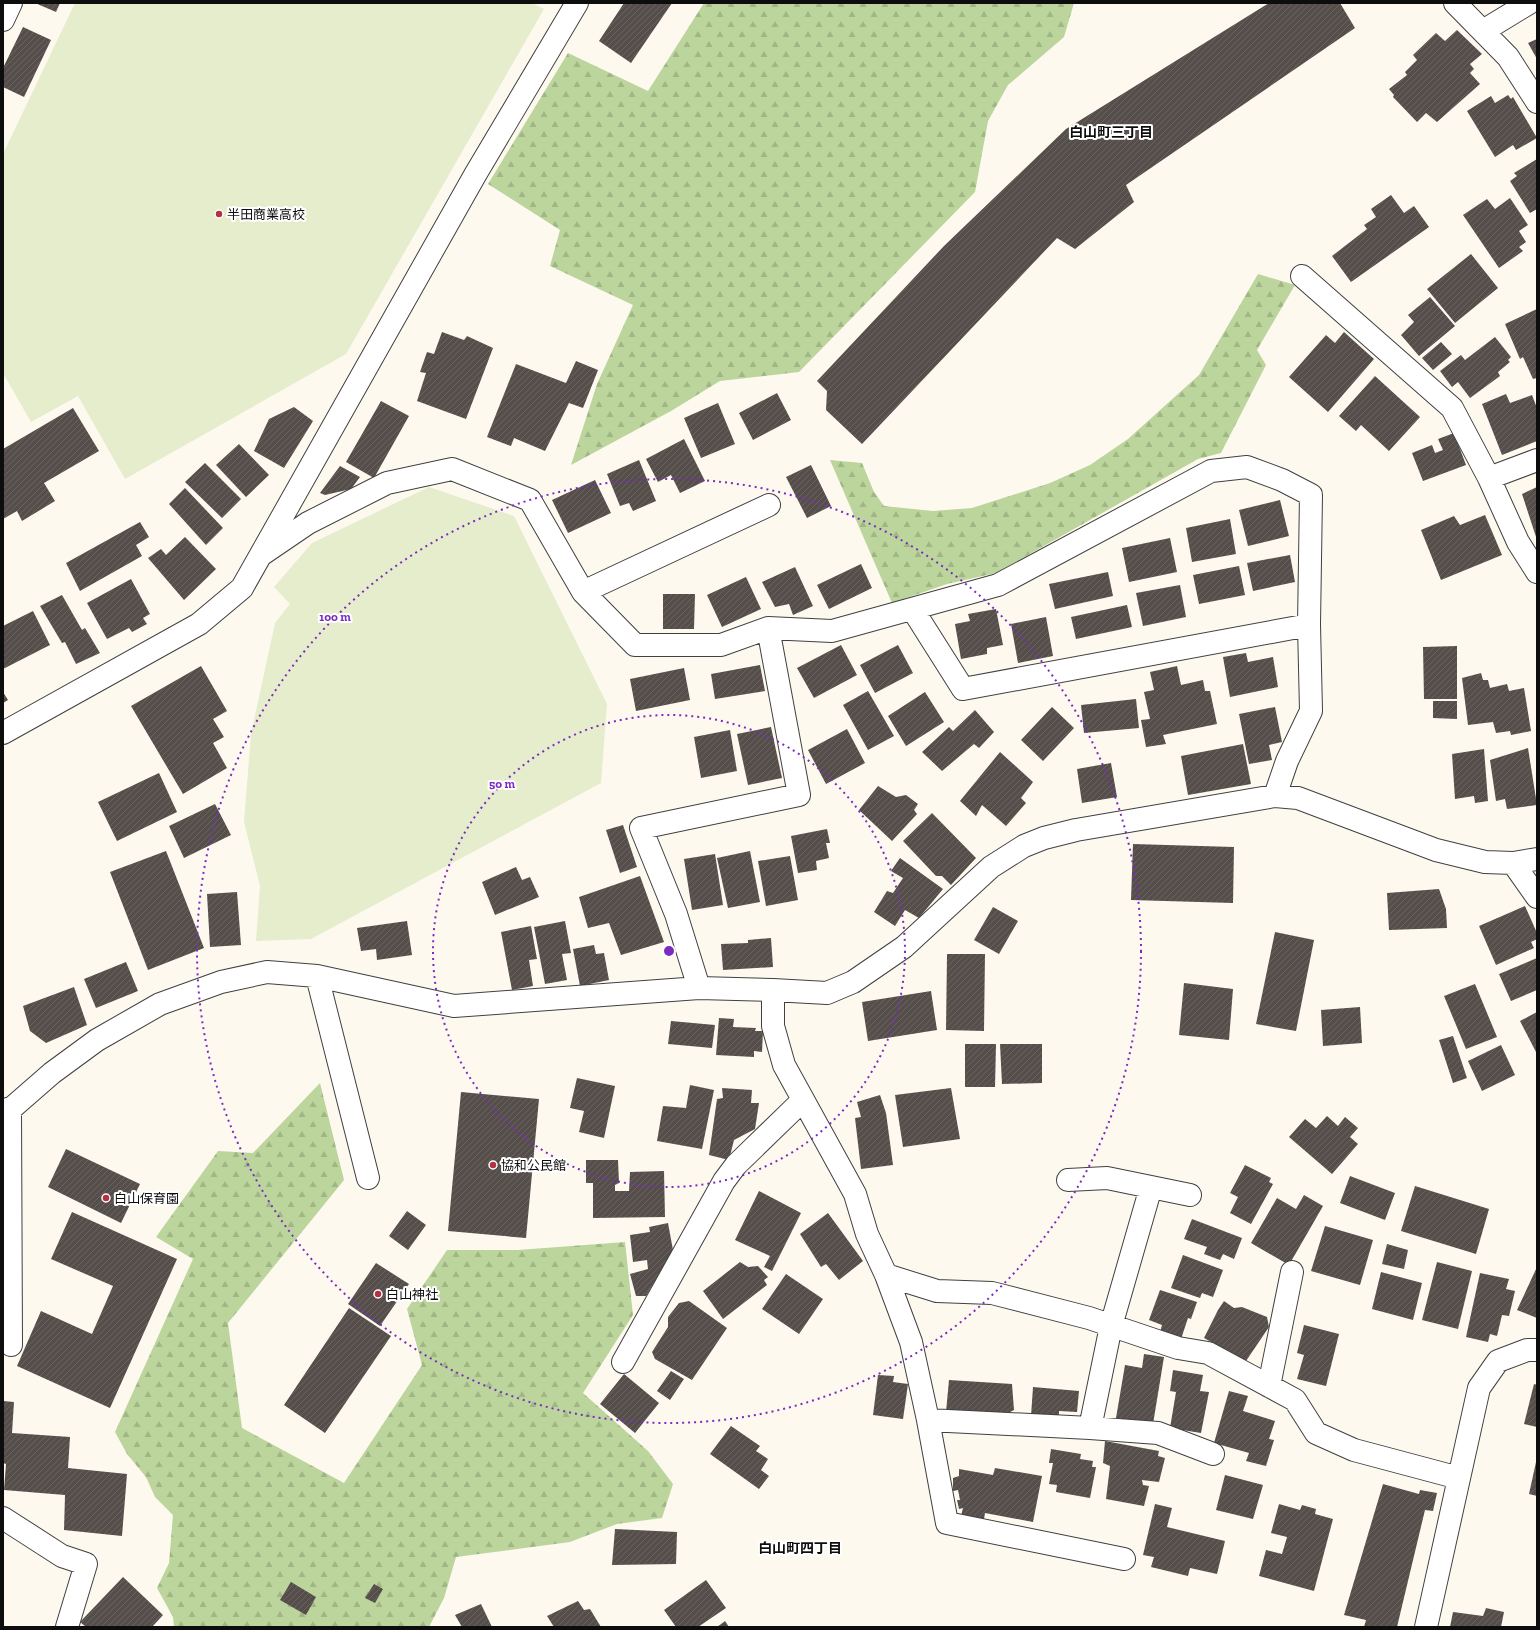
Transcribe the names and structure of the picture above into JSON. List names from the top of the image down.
{
  "districts": ["白山町三丁目", "白山町四丁目"],
  "places": [
    "半田商業高校",
    "協和公民館",
    "白山保育園",
    "白山神社"
  ],
  "rings": ["100 m", "50 m"]
}
